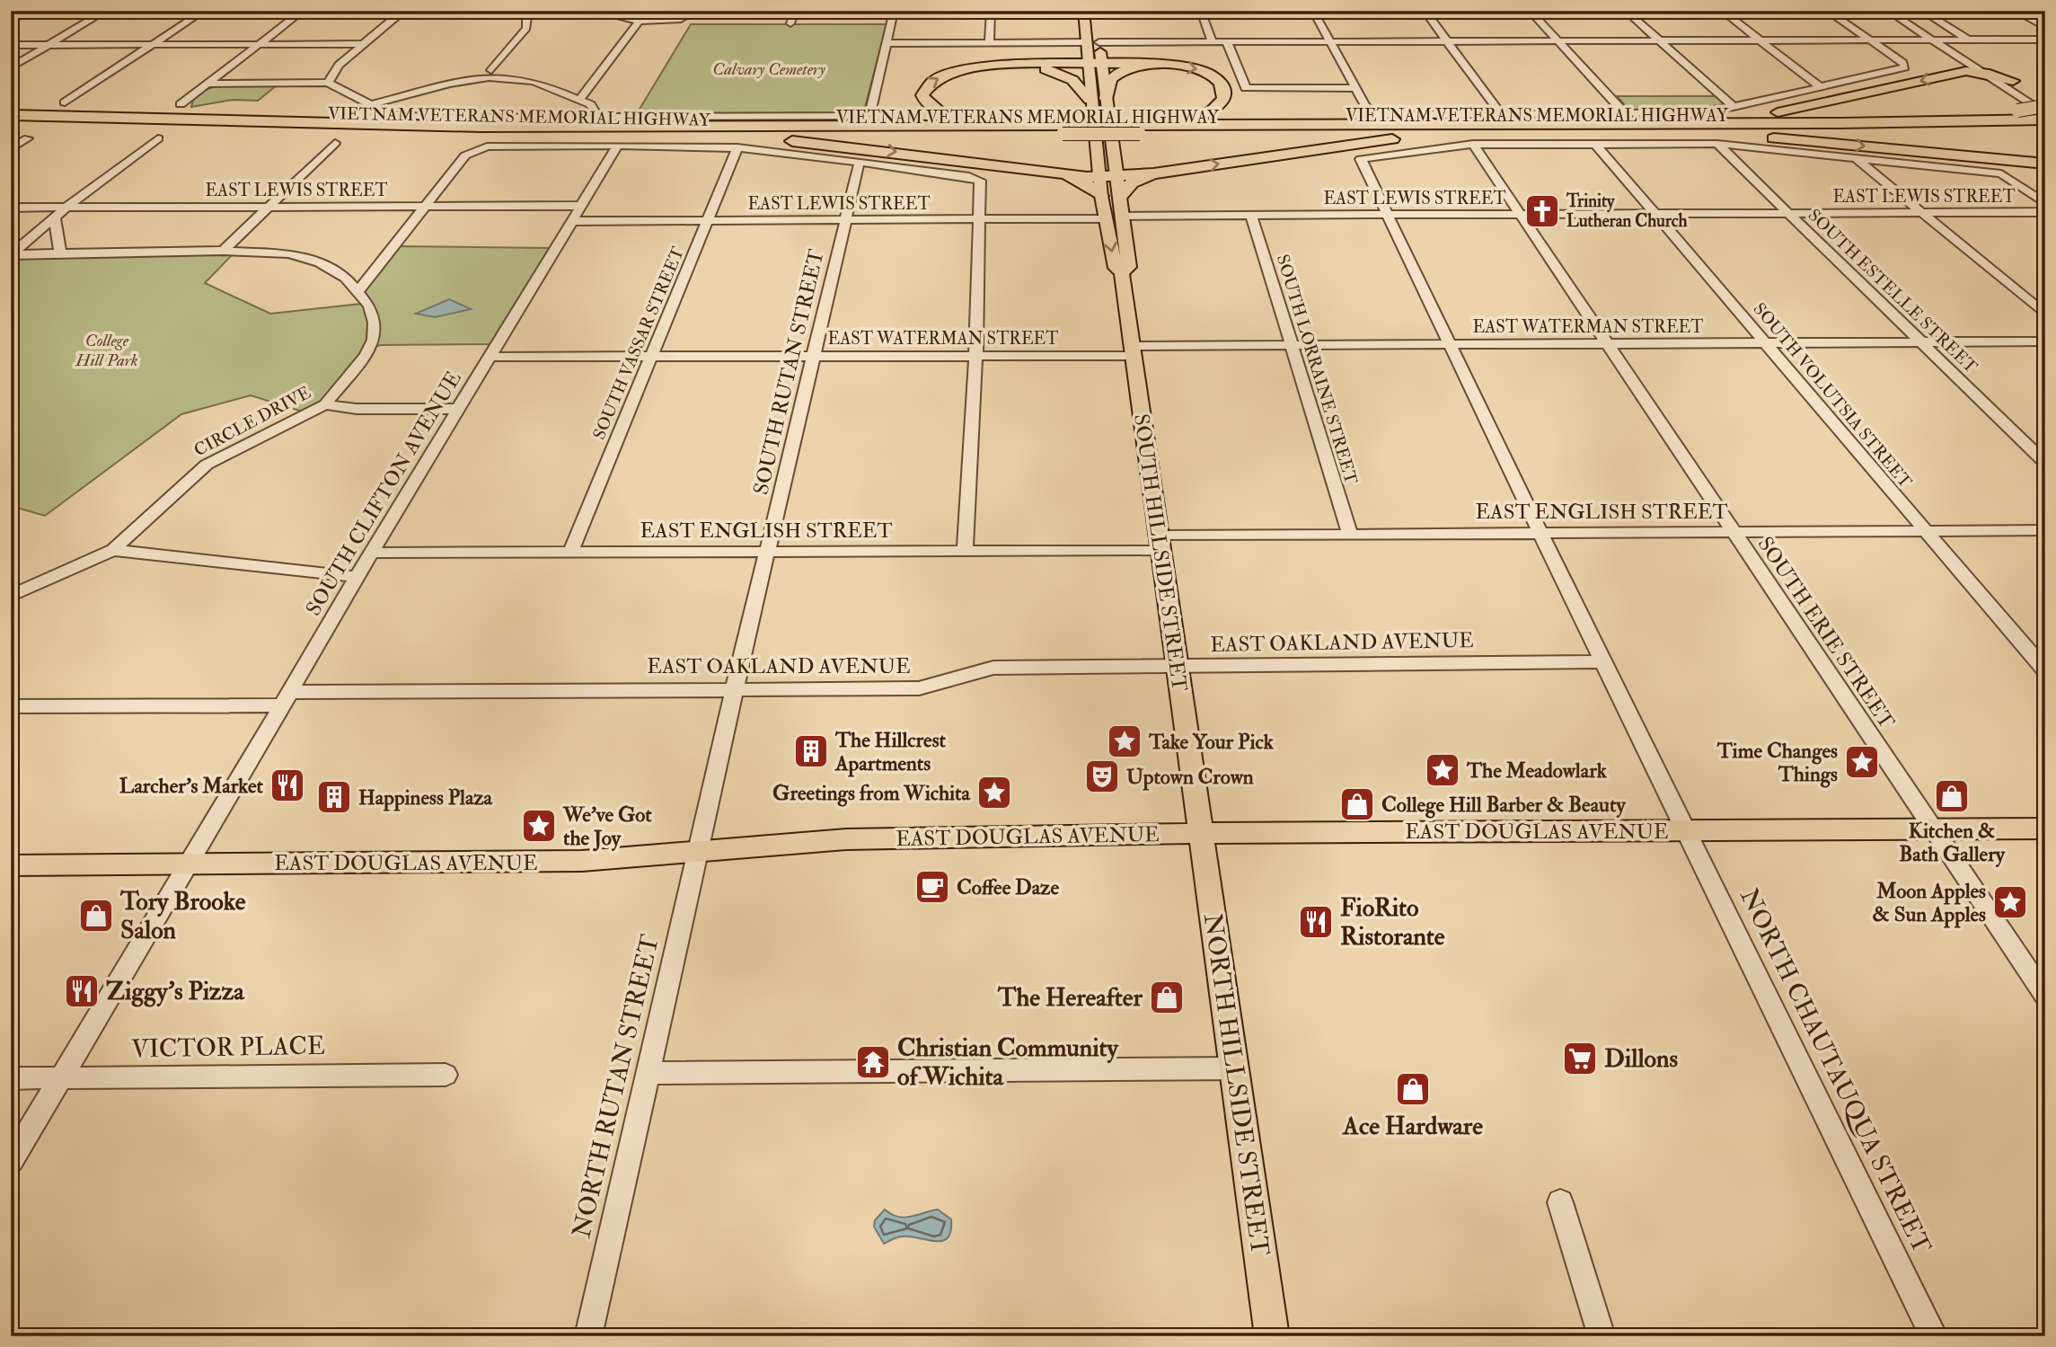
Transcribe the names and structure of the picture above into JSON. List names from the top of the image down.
{
  "streets": {
    "highway": ["VIETNAM VETERANS MEMORIAL HIGHWAY"],
    "main road": ["SOUTH HILLSIDE STREET", "EAST DOUGLAS AVENUE", "NORTH HILLSIDE STREET"],
    "street": [
      "EAST LEWIS STREET",
      "SOUTH ESTELLE STREET",
      "EAST WATERMAN STREET",
      "SOUTH VASSAR STREET",
      "SOUTH LORRAINE STREET",
      "SOUTH RUTAN STREET",
      "SOUTH VOLUTSIA STREET",
      "CIRCLE DRIVE",
      "SOUTH CLIFTON AVENUE",
      "EAST ENGLISH STREET",
      "SOUTH ERIE STREET",
      "EAST OAKLAND AVENUE",
      "VICTOR PLACE",
      "NORTH CHAUTAUQUA STREET",
      "NORTH RUTAN STREET"
    ]
  },
  "crossings": [
    ["EAST LEWIS STREET", "SOUTH ESTELLE STREET"],
    ["EAST LEWIS STREET", "SOUTH VASSAR STREET"],
    ["EAST LEWIS STREET", "SOUTH LORRAINE STREET"],
    ["EAST LEWIS STREET", "SOUTH RUTAN STREET"],
    ["EAST LEWIS STREET", "SOUTH VOLUTSIA STREET"],
    ["EAST LEWIS STREET", "SOUTH CLIFTON AVENUE"],
    ["EAST LEWIS STREET", "SOUTH HILLSIDE STREET"],
    ["EAST LEWIS STREET", "SOUTH ERIE STREET"],
    ["EAST LEWIS STREET", "NORTH CHAUTAUQUA STREET"],
    ["SOUTH ESTELLE STREET", "EAST WATERMAN STREET"],
    ["EAST WATERMAN STREET", "SOUTH VASSAR STREET"],
    ["EAST WATERMAN STREET", "SOUTH LORRAINE STREET"],
    ["EAST WATERMAN STREET", "SOUTH RUTAN STREET"],
    ["EAST WATERMAN STREET", "SOUTH VOLUTSIA STREET"],
    ["EAST WATERMAN STREET", "SOUTH CLIFTON AVENUE"],
    ["EAST WATERMAN STREET", "SOUTH HILLSIDE STREET"],
    ["EAST WATERMAN STREET", "SOUTH ERIE STREET"],
    ["EAST WATERMAN STREET", "NORTH CHAUTAUQUA STREET"],
    ["SOUTH VASSAR STREET", "EAST ENGLISH STREET"],
    ["SOUTH LORRAINE STREET", "EAST ENGLISH STREET"],
    ["SOUTH RUTAN STREET", "EAST ENGLISH STREET"],
    ["SOUTH RUTAN STREET", "EAST OAKLAND AVENUE"],
    ["SOUTH RUTAN STREET", "EAST DOUGLAS AVENUE"],
    ["SOUTH RUTAN STREET", "NORTH RUTAN STREET"],
    ["SOUTH VOLUTSIA STREET", "EAST ENGLISH STREET"],
    ["SOUTH CLIFTON AVENUE", "EAST ENGLISH STREET"],
    ["SOUTH CLIFTON AVENUE", "EAST OAKLAND AVENUE"],
    ["SOUTH CLIFTON AVENUE", "EAST DOUGLAS AVENUE"],
    ["SOUTH CLIFTON AVENUE", "VICTOR PLACE"],
    ["EAST ENGLISH STREET", "SOUTH HILLSIDE STREET"],
    ["EAST ENGLISH STREET", "SOUTH ERIE STREET"],
    ["EAST ENGLISH STREET", "NORTH CHAUTAUQUA STREET"],
    ["SOUTH HILLSIDE STREET", "EAST OAKLAND AVENUE"],
    ["SOUTH HILLSIDE STREET", "EAST DOUGLAS AVENUE"],
    ["SOUTH HILLSIDE STREET", "NORTH HILLSIDE STREET"],
    ["SOUTH ERIE STREET", "EAST DOUGLAS AVENUE"],
    ["SOUTH ERIE STREET", "NORTH CHAUTAUQUA STREET"],
    ["EAST OAKLAND AVENUE", "NORTH CHAUTAUQUA STREET"],
    ["EAST DOUGLAS AVENUE", "NORTH CHAUTAUQUA STREET"],
    ["EAST DOUGLAS AVENUE", "NORTH HILLSIDE STREET"],
    ["EAST DOUGLAS AVENUE", "NORTH RUTAN STREET"]
  ],
  "parks": ["Calvary Cemetery", "College Hill Park"],
  "places": {
    "church": ["Trinity Lutheran Church"],
    "place": [
      "Take Your Pick",
      "Time Changes Things",
      "The Meadowlark",
      "Greetings from Wichita",
      "We've Got the Joy",
      "Moon Apples & Sun Apples"
    ],
    "building": ["The Hillcrest Apartments", "Happiness Plaza"],
    "theatre": ["Uptown Crown"],
    "restaurant": ["Larcher's Market", "FioRito Ristorante", "Ziggy's Pizza"],
    "shop": [
      "Kitchen & Bath Gallery",
      "College Hill Barber & Beauty",
      "Tory Brooke Salon",
      "The Hereafter",
      "Ace Hardware"
    ],
    "cafe": ["Coffee Daze"],
    "supermarket": ["Dillons"],
    "temple": ["Christian Community of Wichita"]
  }
}
